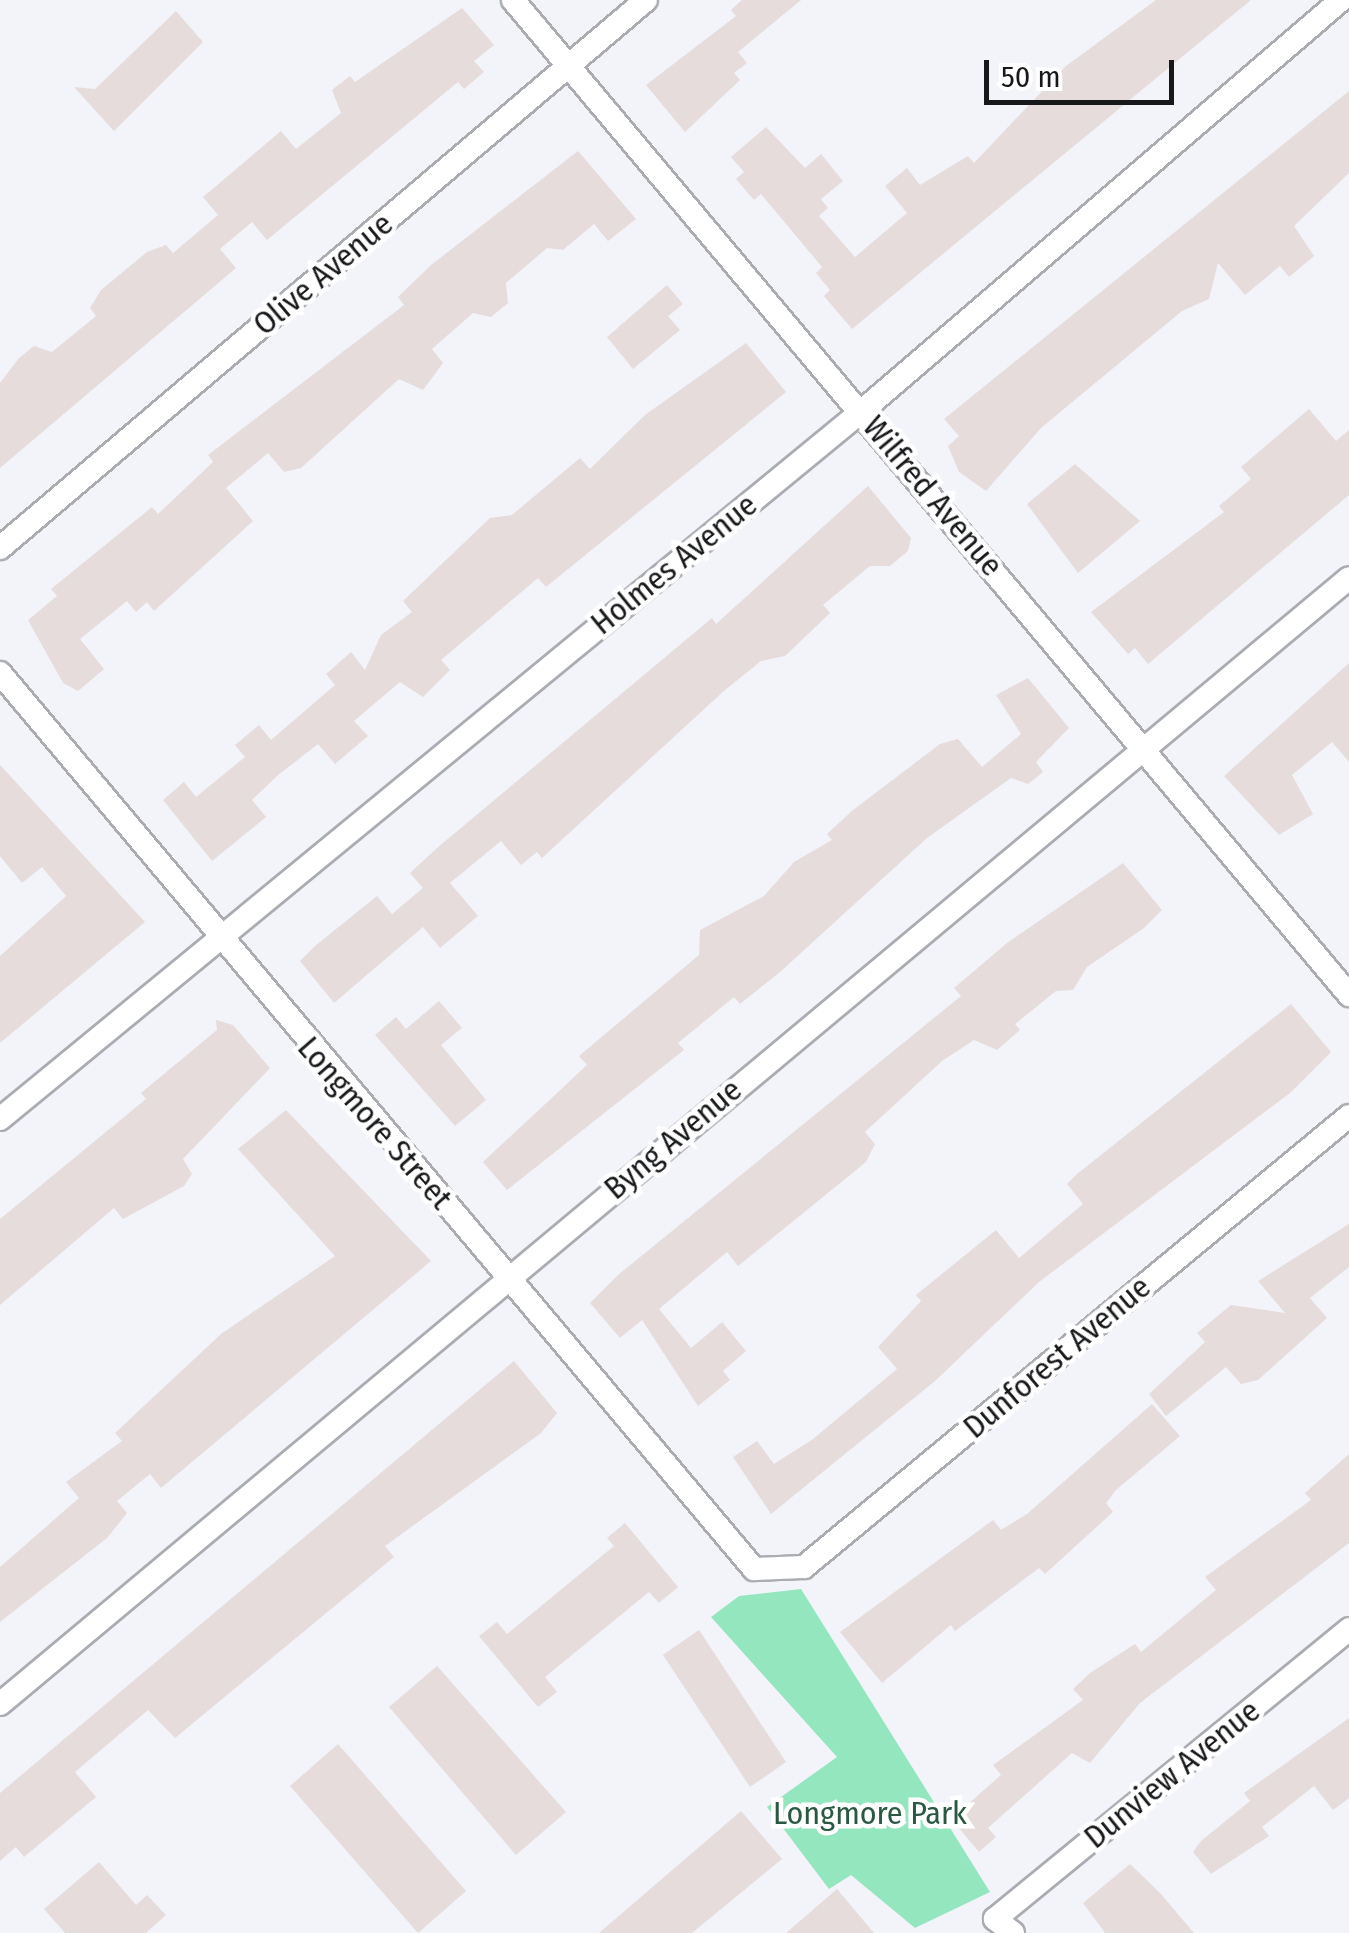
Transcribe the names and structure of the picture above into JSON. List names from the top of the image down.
{
  "streets": {
    "street": [
      "Olive Avenue",
      "Wilfred Avenue",
      "Holmes Avenue",
      "Longmore Street",
      "Byng Avenue",
      "Dunforest Avenue",
      "Dunview Avenue"
    ]
  },
  "crossings": [
    ["Olive Avenue", "Wilfred Avenue"],
    ["Wilfred Avenue", "Holmes Avenue"],
    ["Wilfred Avenue", "Byng Avenue"],
    ["Holmes Avenue", "Longmore Street"],
    ["Longmore Street", "Byng Avenue"],
    ["Longmore Street", "Dunforest Avenue"]
  ],
  "parks": ["Longmore Park"],
  "scale_bar": "50 m"
}
